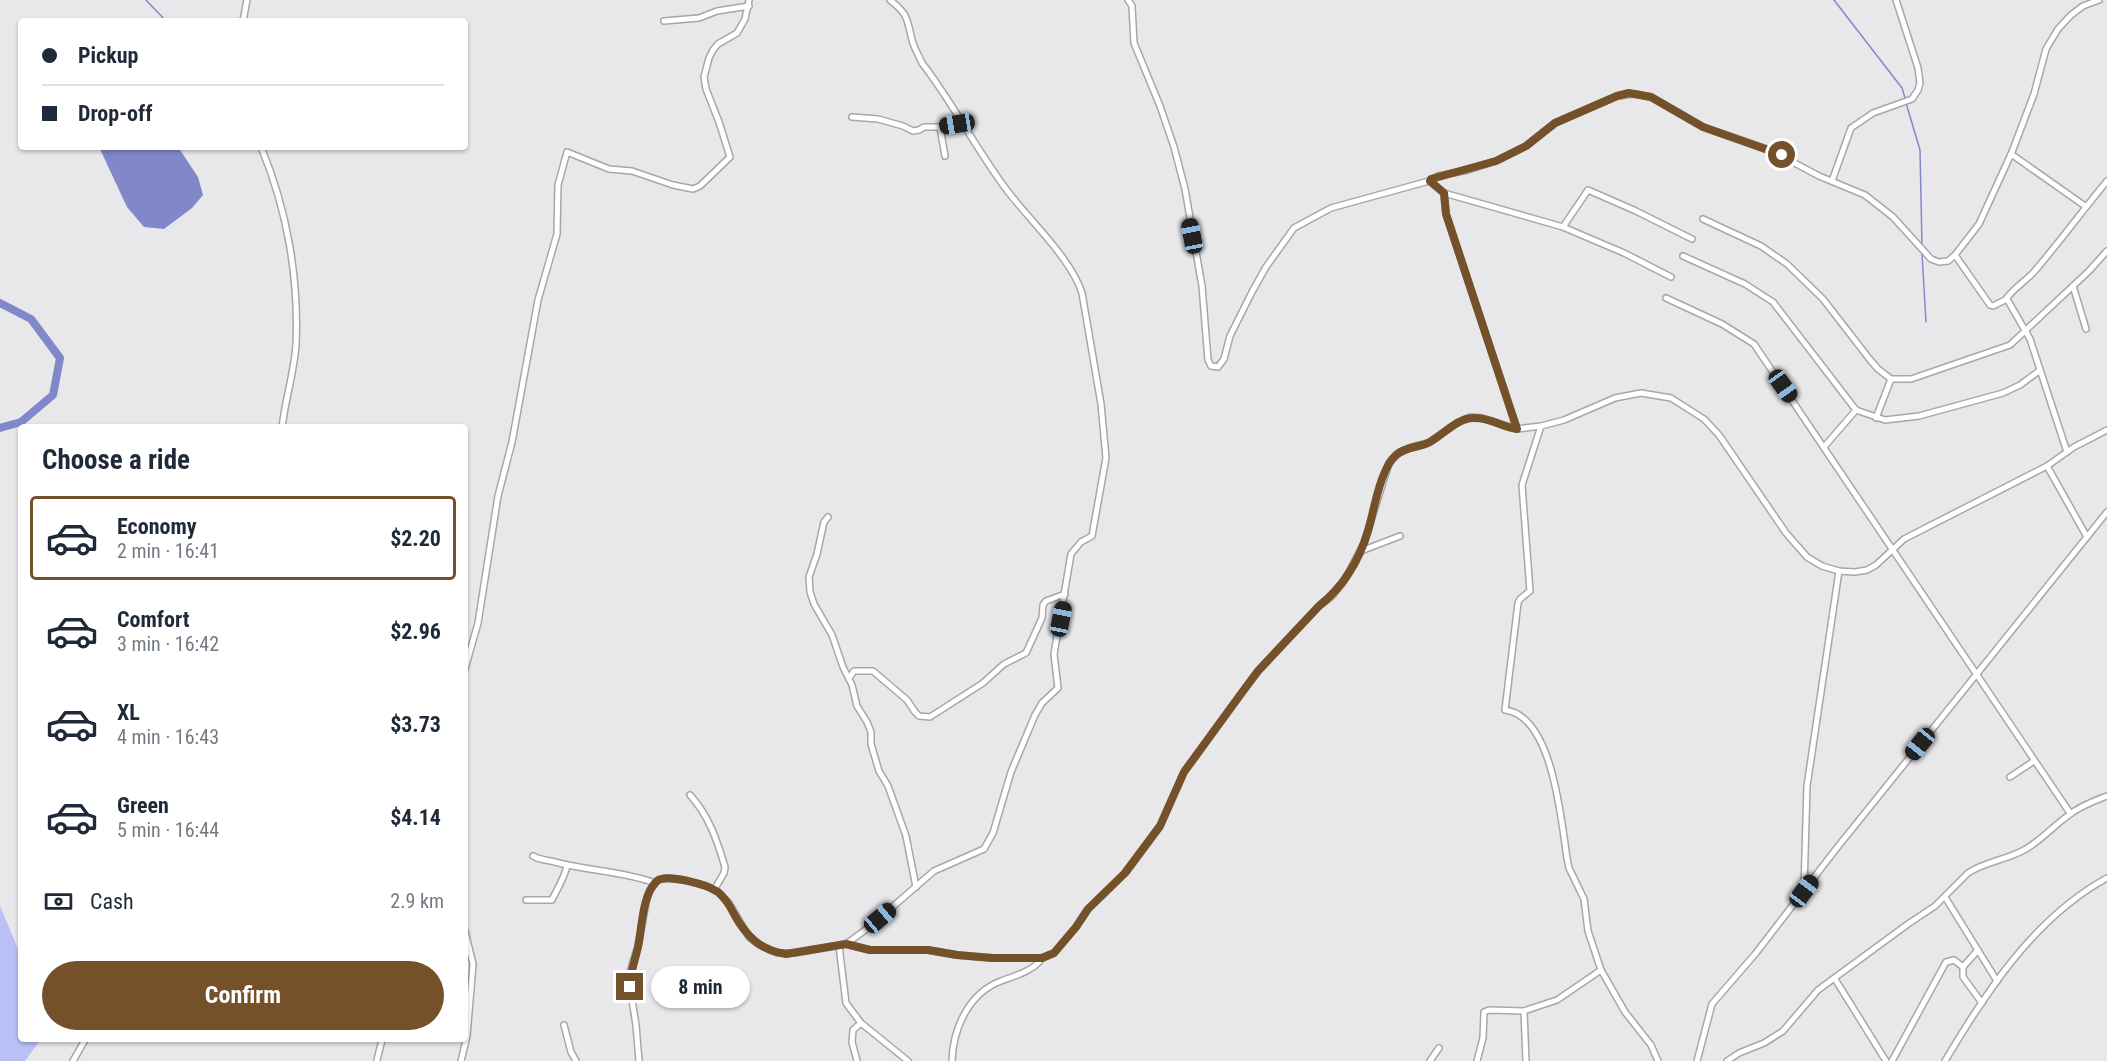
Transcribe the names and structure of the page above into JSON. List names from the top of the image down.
{
  "page": {
    "banner": ["Pickup", "Drop-off"],
    "heading": "Choose a ride",
    "list": [
      {
        "name": "Economy",
        "note": "2 min · 16:41",
        "value": "$2.20"
      },
      {
        "name": "Comfort",
        "note": "3 min · 16:42",
        "value": "$2.96"
      },
      {
        "name": "XL",
        "note": "4 min · 16:43",
        "value": "$3.73"
      },
      {
        "name": "Green",
        "note": "5 min · 16:44",
        "value": "$4.14"
      }
    ],
    "pay": ["Cash", "2.9 km"],
    "buttons": "Confirm",
    "bubble": "8 min"
  }
}
